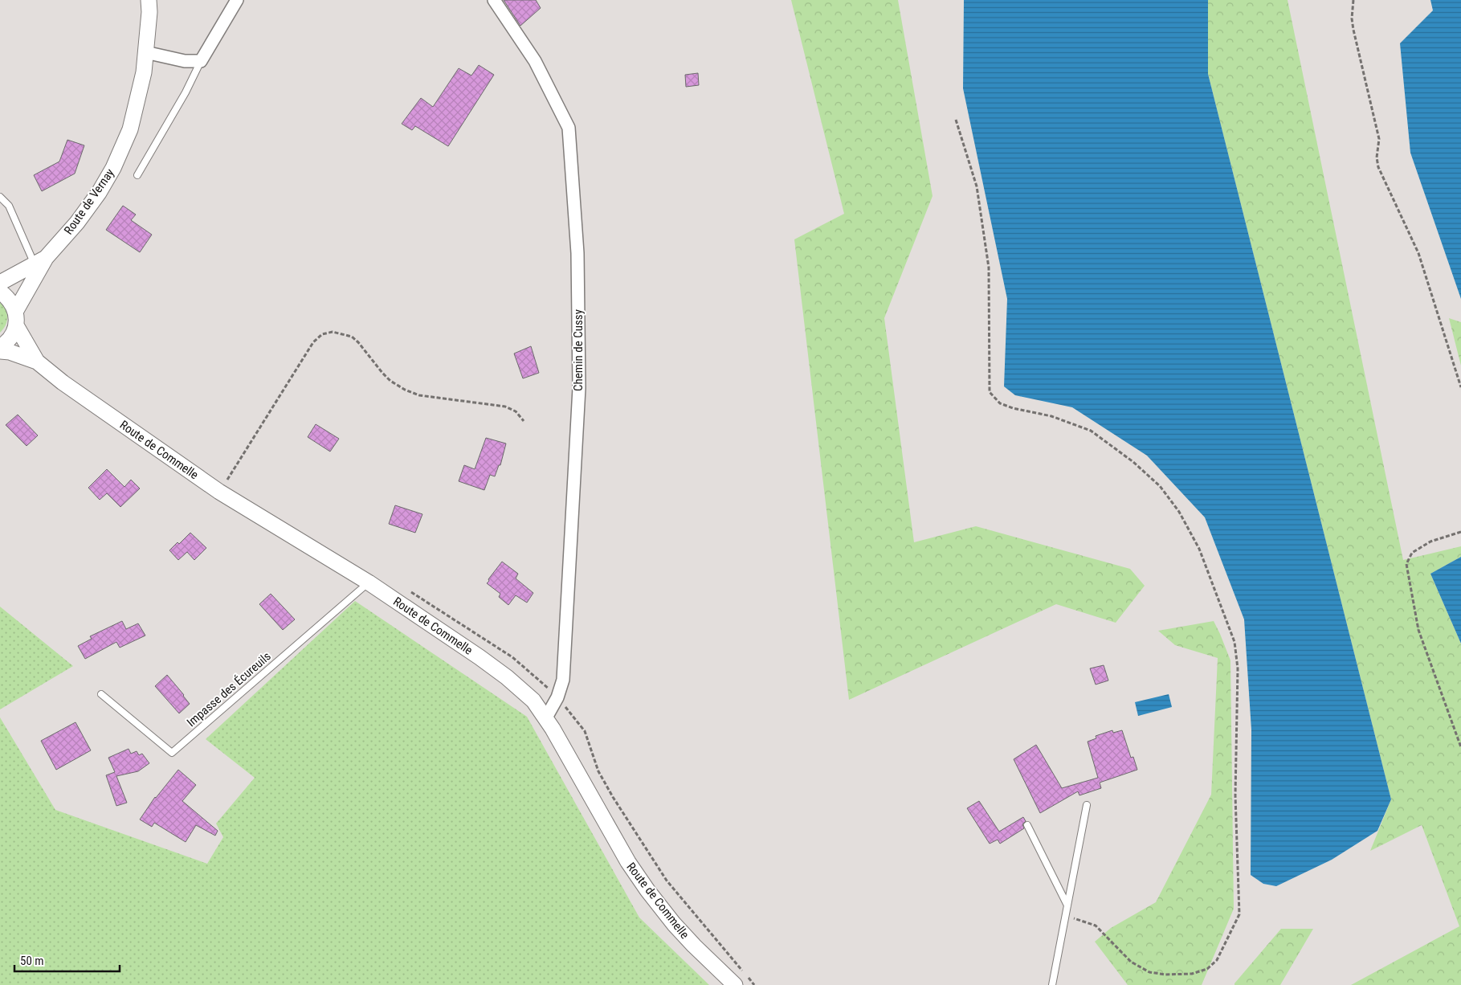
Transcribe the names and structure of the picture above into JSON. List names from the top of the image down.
{
  "streets": {
    "street": ["Route de Vernay", "Chemin de Cussy", "Route de Commelle"],
    "lane": ["Impasse des Écureuils"]
  },
  "crossings": [
    ["Route de Vernay", "Route de Commelle"],
    ["Chemin de Cussy", "Route de Commelle"],
    ["Route de Commelle", "Impasse des Écureuils"]
  ],
  "scale_bar": "50 m"
}
